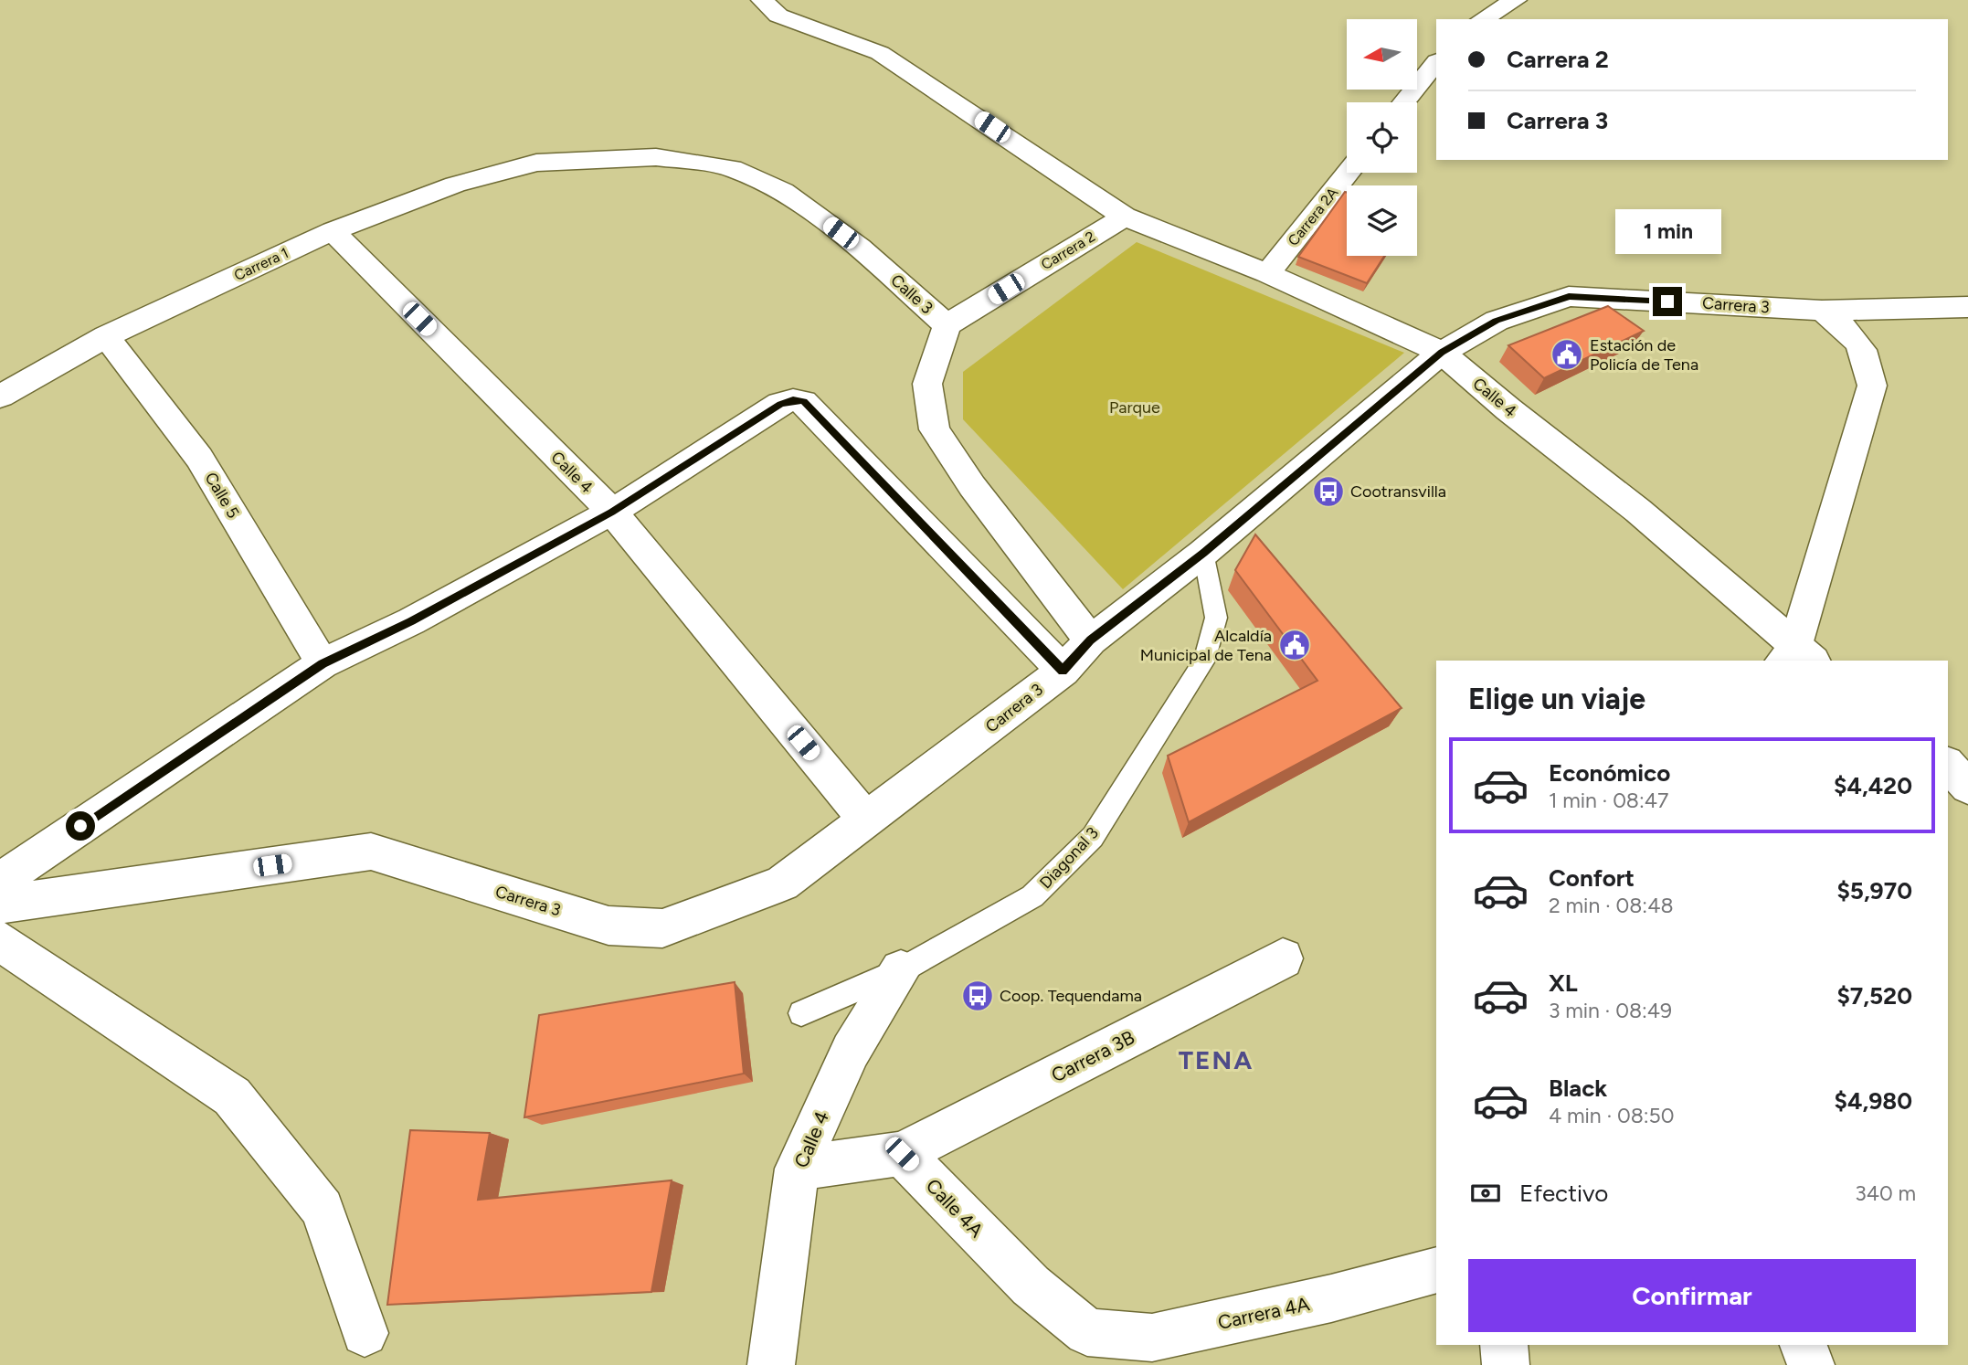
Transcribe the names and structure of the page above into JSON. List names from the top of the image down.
{
  "streets": {
    "street": [
      "Carrera 2A",
      "Carrera 2",
      "Carrera 1",
      "Calle 3",
      "Carrera 3",
      "Calle 4",
      "Calle 5",
      "Carrera 3B",
      "Calle 4A",
      "Carrera 4A"
    ],
    "lane": ["Diagonal 3"]
  },
  "crossings": [
    ["Carrera 2A", "Calle 4"],
    ["Carrera 2", "Calle 3"],
    ["Carrera 2", "Calle 4"],
    ["Carrera 1", "Calle 3"],
    ["Carrera 1", "Calle 4"],
    ["Carrera 1", "Calle 5"],
    ["Calle 3", "Carrera 3"],
    ["Carrera 3", "Calle 4"],
    ["Carrera 3", "Diagonal 3"],
    ["Calle 4", "Diagonal 3"],
    ["Carrera 3B", "Calle 4A"],
    ["Calle 4A", "Carrera 4A"]
  ],
  "districts": ["TENA"],
  "parks": ["Parque"],
  "places": {
    "public building": ["Estación de Policía de Tena", "Alcaldía Municipal de Tena"],
    "bus stop": ["Cootransvilla", "Coop. Tequendama"]
  },
  "north": "left",
  "page": {
    "banner": ["Carrera 2", "Carrera 3"],
    "bubble": "1 min",
    "heading": "Elige un viaje",
    "list": [
      {
        "name": "Económico",
        "note": "1 min · 08:47",
        "value": "$4,420"
      },
      {
        "name": "Confort",
        "note": "2 min · 08:48",
        "value": "$5,970"
      },
      {
        "name": "XL",
        "note": "3 min · 08:49",
        "value": "$7,520"
      },
      {
        "name": "Black",
        "note": "4 min · 08:50",
        "value": "$4,980"
      }
    ],
    "pay": ["Efectivo", "340 m"],
    "buttons": "Confirmar"
  }
}
